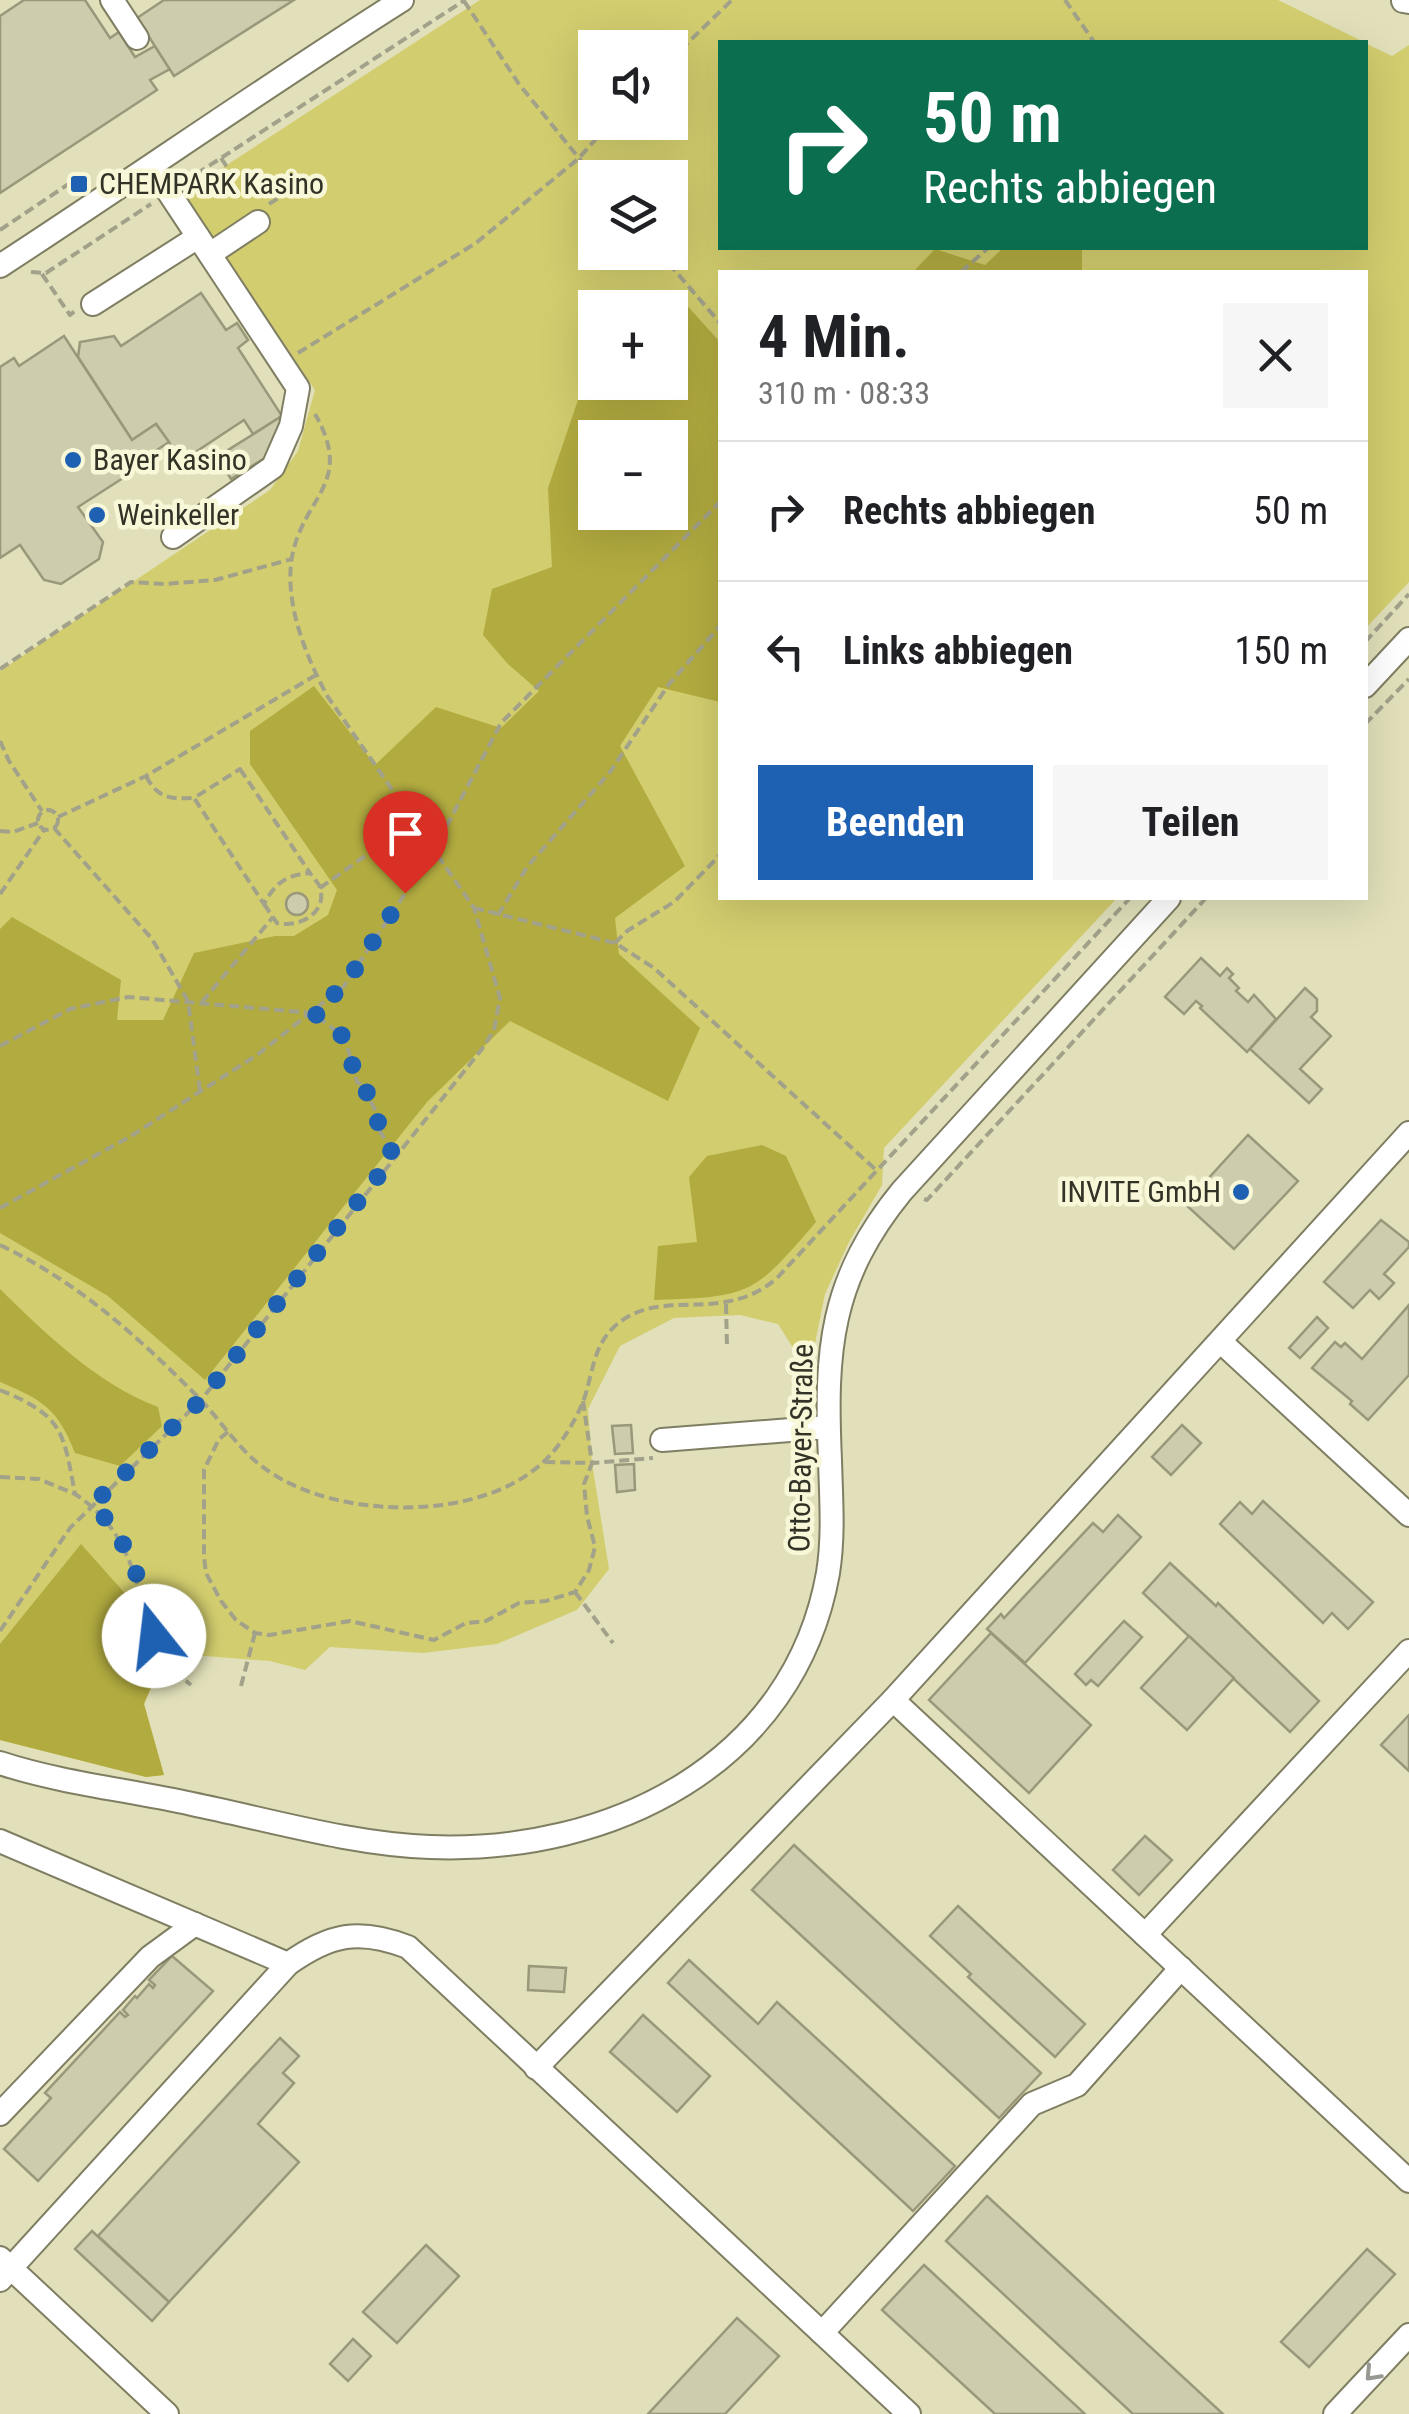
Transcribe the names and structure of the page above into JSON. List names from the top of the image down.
{
  "streets": {
    "street": ["Otto-Bayer-Straße"]
  },
  "places": {
    "transit": ["CHEMPARK Kasino"],
    "other": ["Bayer Kasino", "Weinkeller", "INVITE GmbH"]
  },
  "page": {
    "map_buttons": ["+", "−"],
    "turn": ["50 m", "Rechts abbiegen"],
    "heading": ["4 Min.", "310 m · 08:33"],
    "list": [
      {
        "name": "Rechts abbiegen",
        "value": "50 m"
      },
      {
        "name": "Links abbiegen",
        "value": "150 m"
      }
    ],
    "buttons": ["Beenden", "Teilen"]
  }
}
